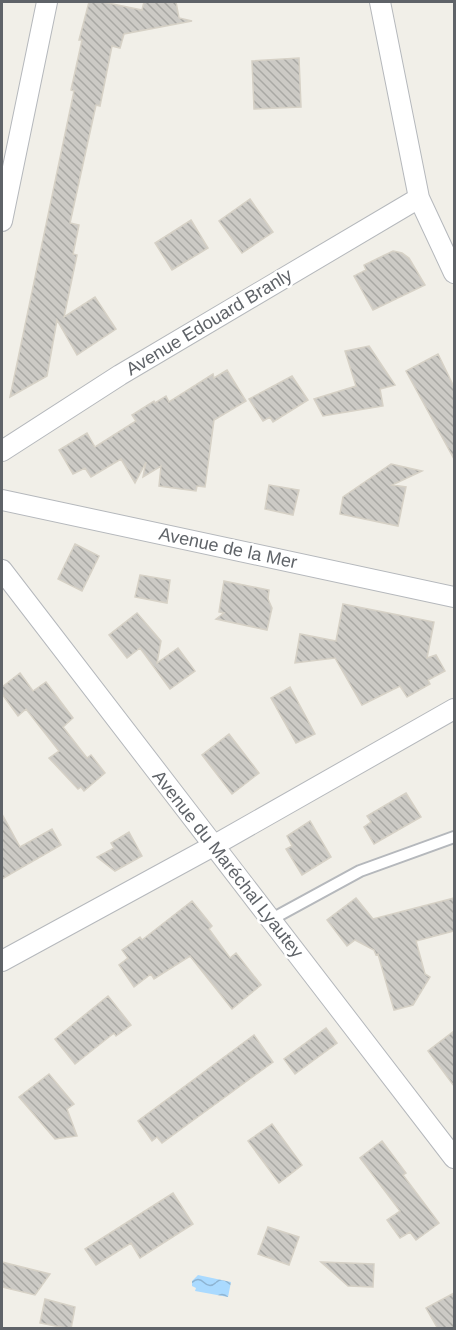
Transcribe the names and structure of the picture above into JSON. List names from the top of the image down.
{
  "streets": {
    "street": ["Avenue Edouard Branly", "Avenue de la Mer", "Avenue du Maréchal Lyautey"]
  }
}
